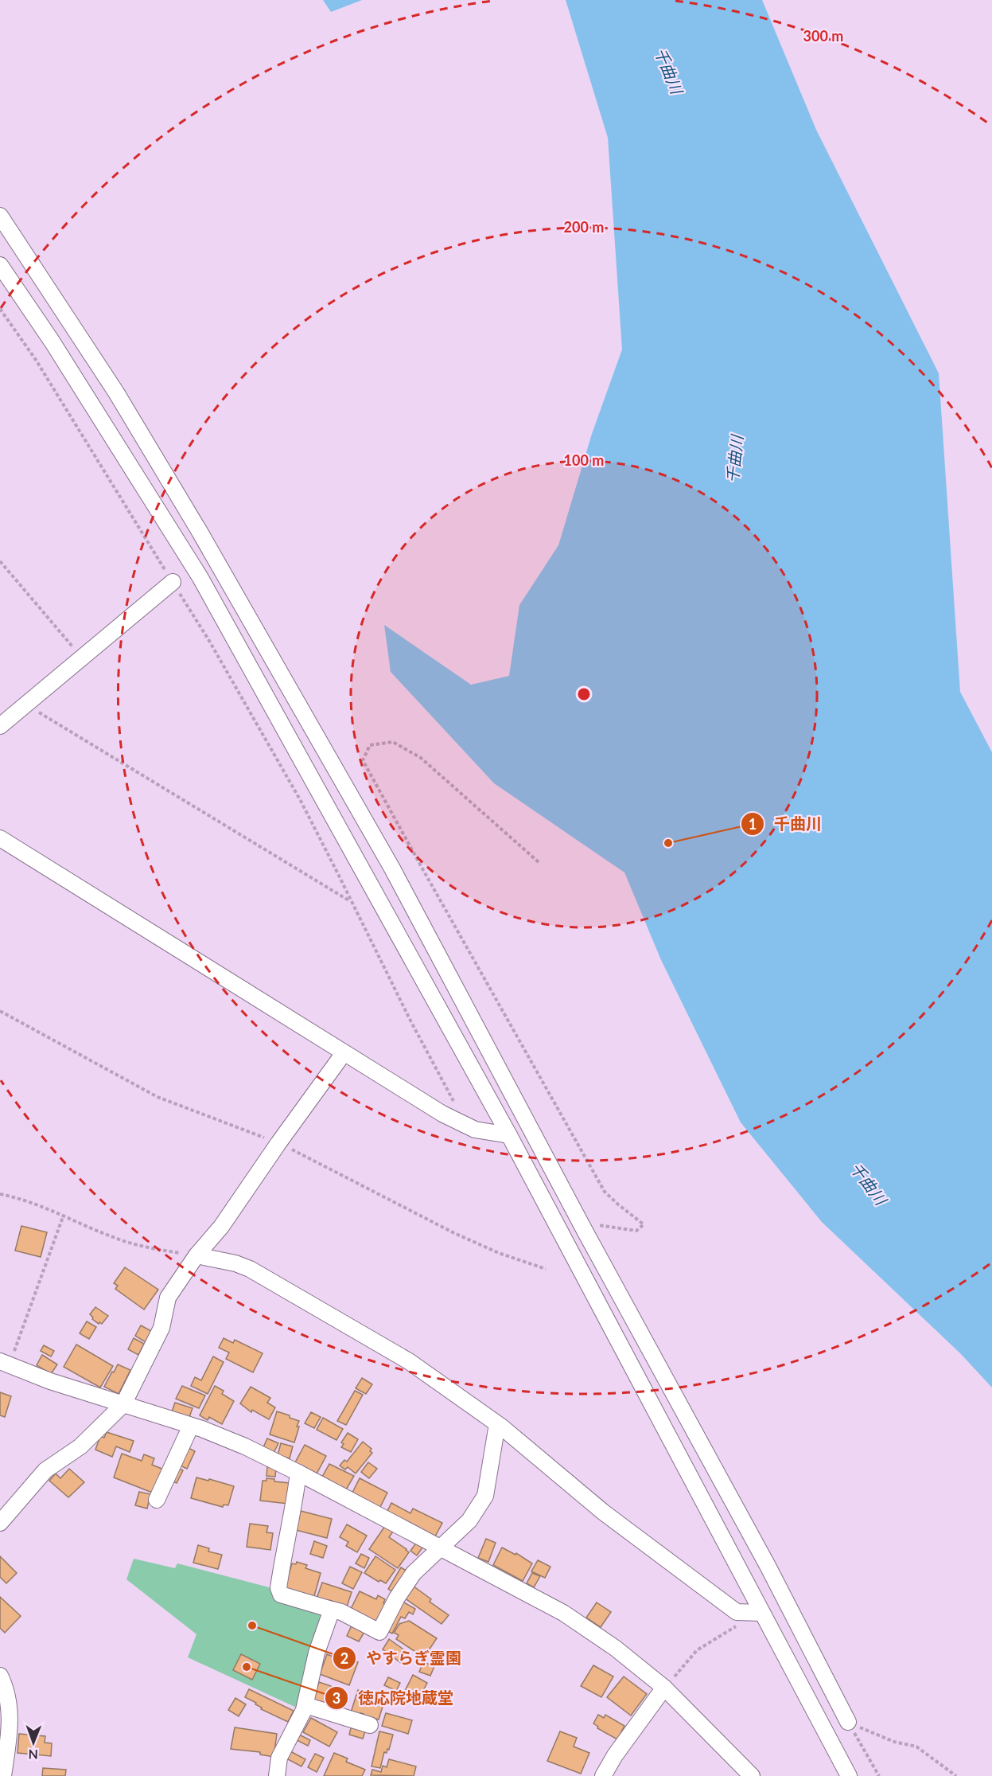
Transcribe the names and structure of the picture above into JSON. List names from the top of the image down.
{
  "water": ["千曲川"],
  "places": ["千曲川", "やすらぎ霊園", "徳応院地蔵堂"],
  "north": "bottom",
  "rings": ["300 m", "200 m", "100 m"]
}
